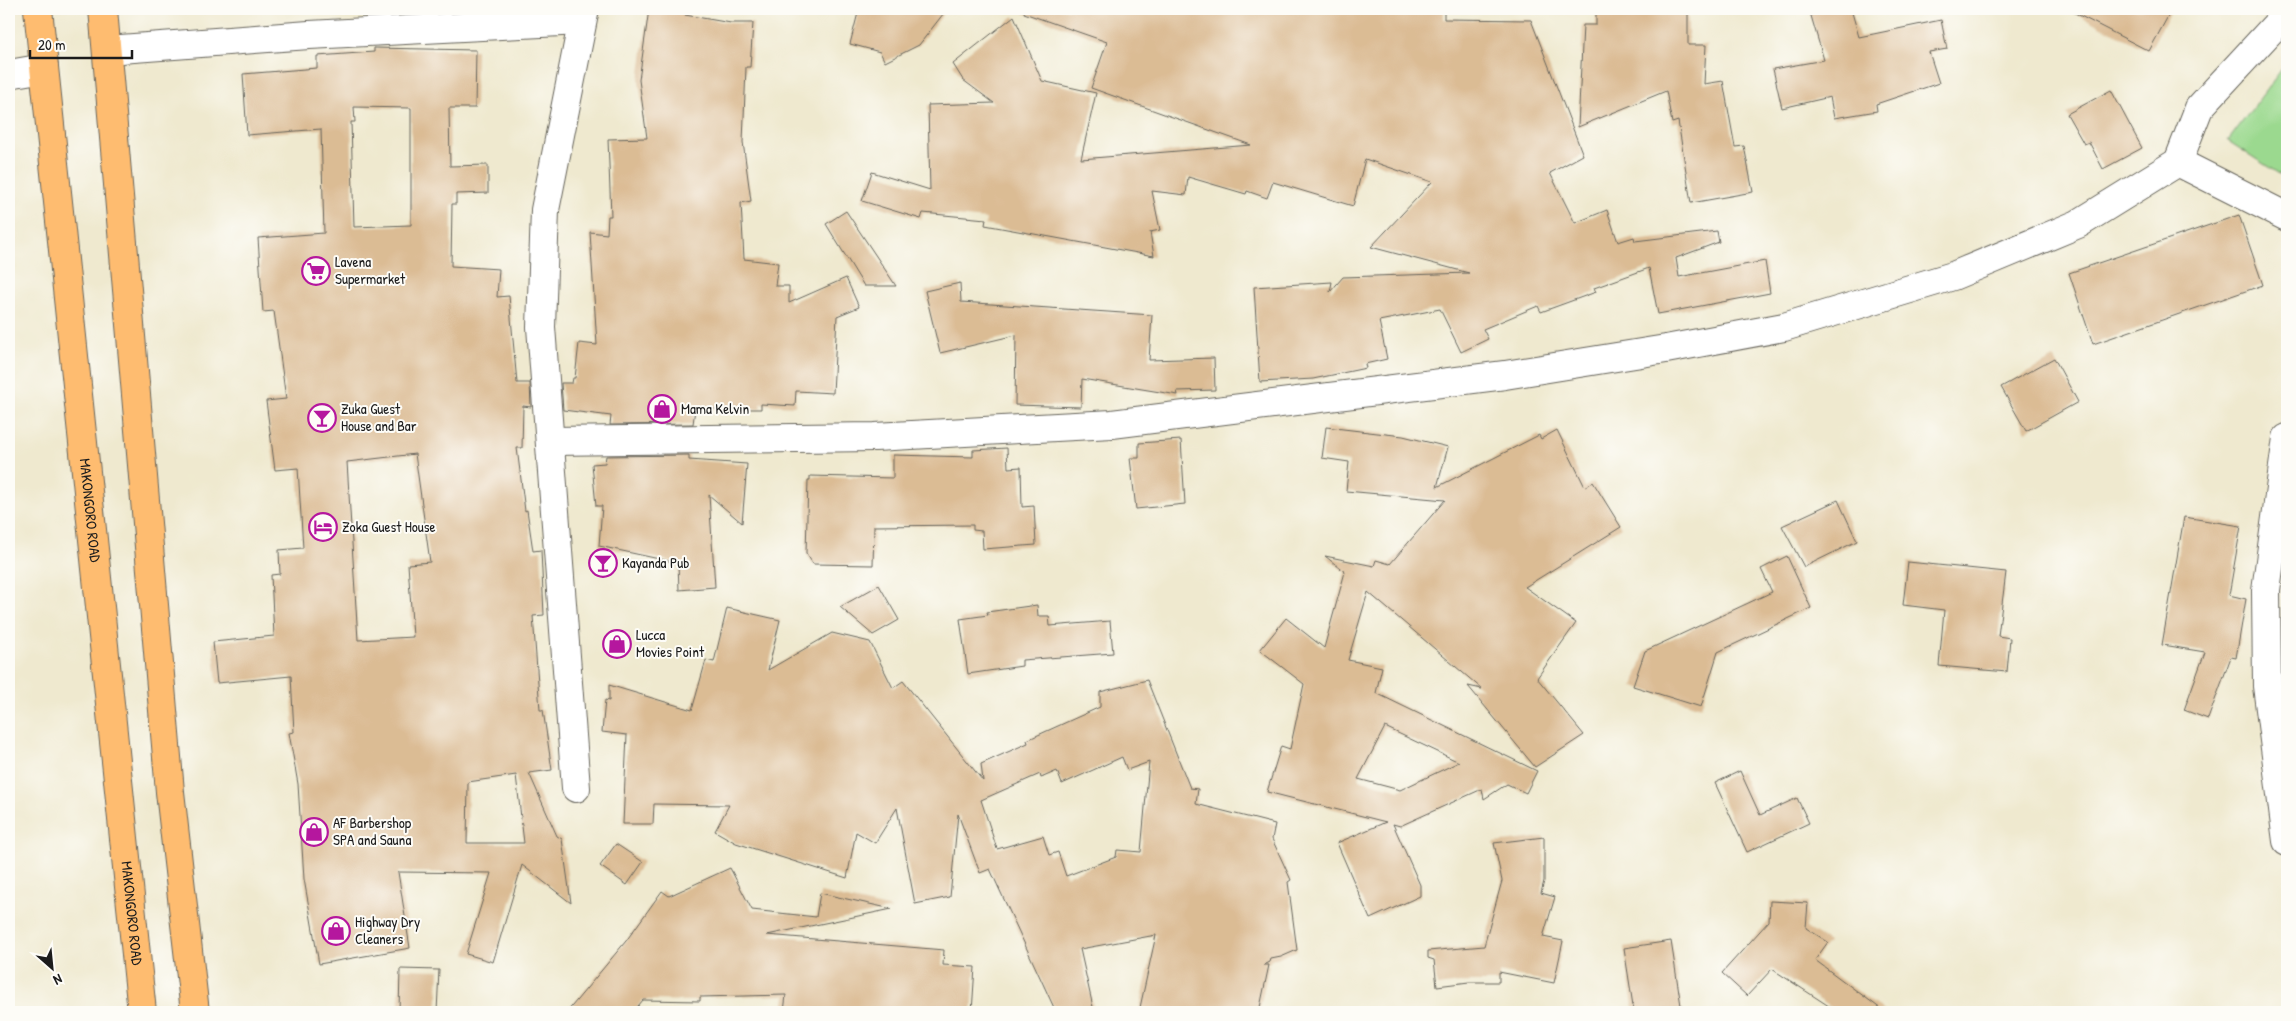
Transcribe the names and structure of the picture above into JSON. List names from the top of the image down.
{
  "streets": {
    "main road": ["MAKONGORO ROAD"]
  },
  "places": {
    "supermarket": ["Lavena Supermarket"],
    "shop": [
      "Mama Kelvin",
      "Lucca Movies Point",
      "AF Barbershop SPA and Sauna",
      "Highway Dry Cleaners"
    ],
    "bar": ["Zuka Guest House and Bar", "Kayanda Pub"],
    "hotel": ["Zoka Guest House"]
  },
  "scale_bar": "20 m",
  "north": "bottom right"
}
